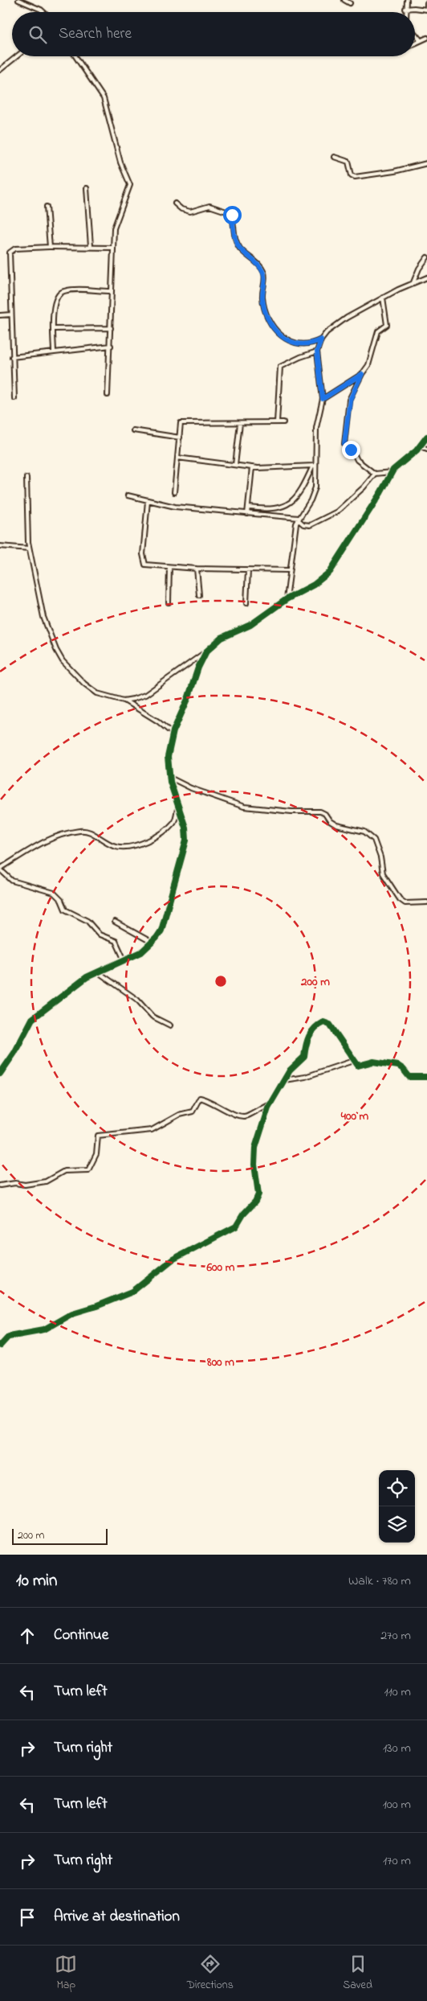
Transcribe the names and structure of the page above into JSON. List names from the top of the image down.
{
  "scale_bar": "200 m",
  "page": {
    "search": "Search here",
    "scale": "200 m",
    "heading": ["10 min", "Walk · 780 m"],
    "list": [
      ["Continue", "270 m"],
      ["Turn left", "110 m"],
      ["Turn right", "130 m"],
      ["Turn left", "100 m"],
      ["Turn right", "170 m"],
      "Arrive at destination"
    ],
    "nav": ["Map", "Directions", "Saved"]
  },
  "rings": [
    "200 m",
    "400 m",
    "600 m",
    "800 m"
  ]
}
